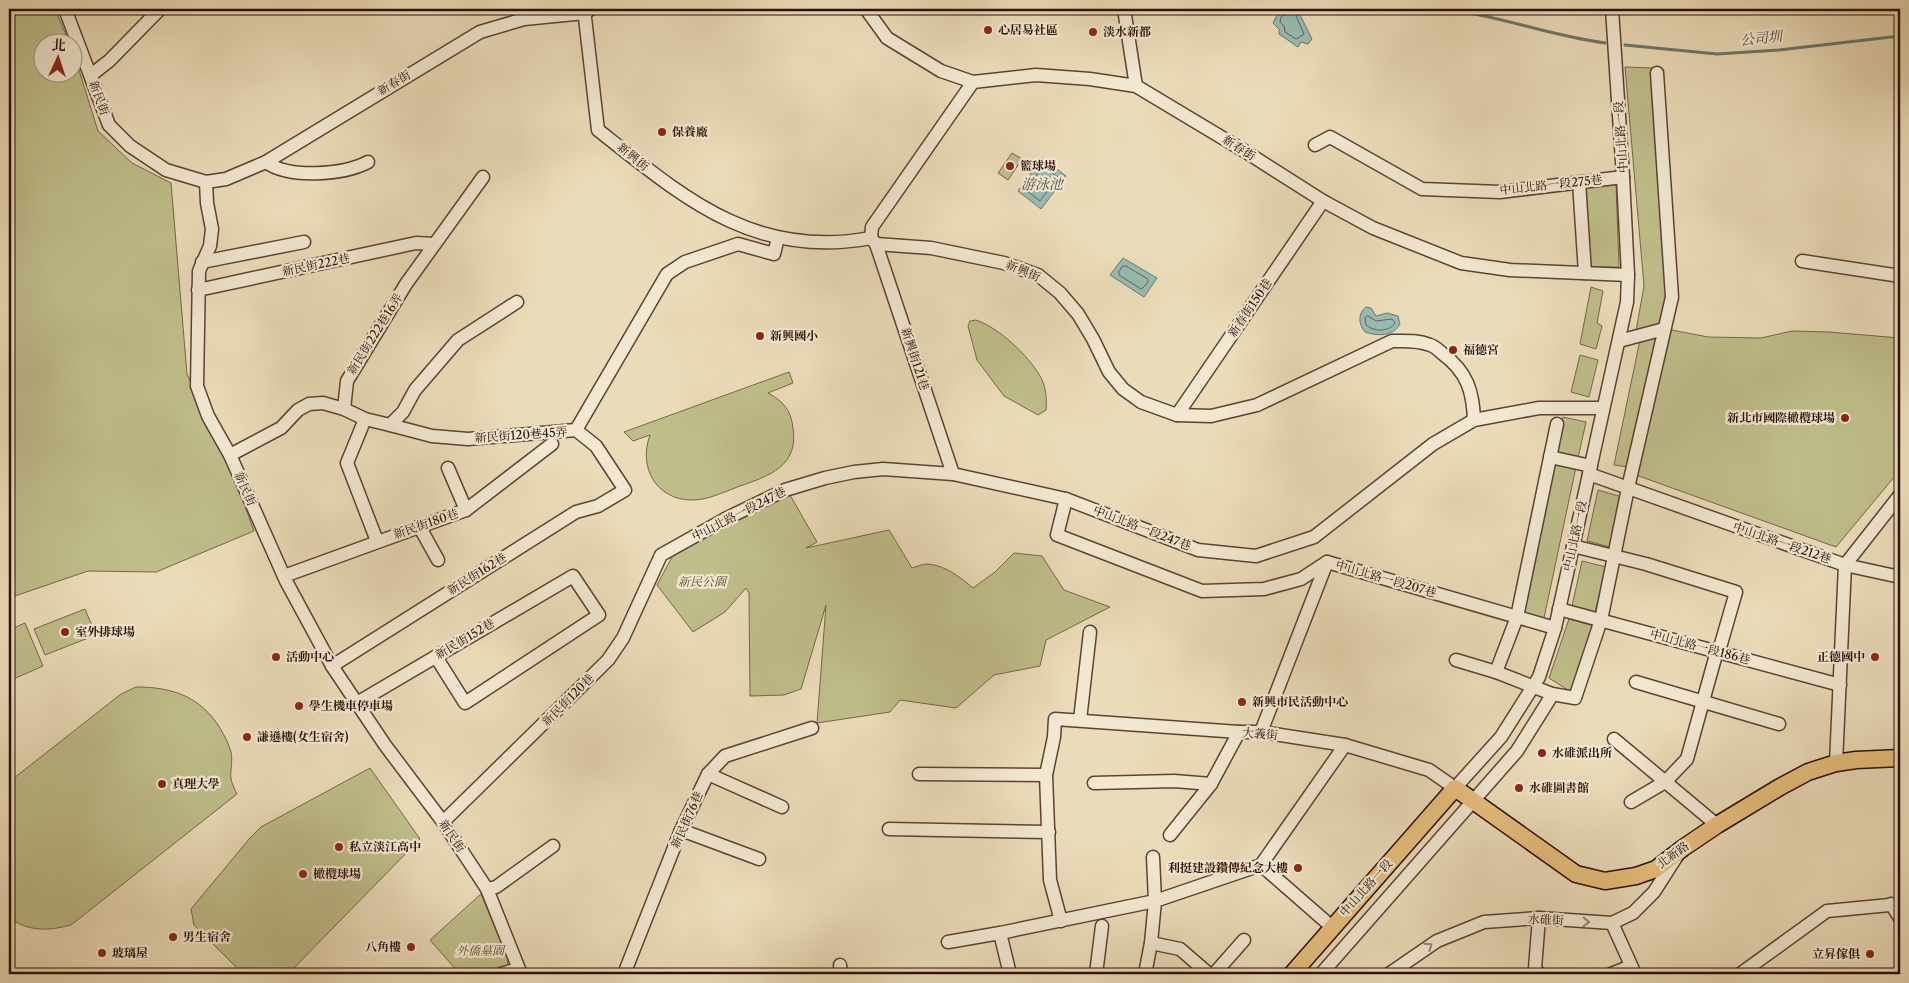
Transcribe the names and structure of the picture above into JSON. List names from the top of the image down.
{
  "streets": {
    "main road": ["中山北路一段", "北新路"],
    "street": [
      "新春街",
      "新民街",
      "新興街",
      "中山北路一段275巷",
      "新民街222巷",
      "新春街150巷",
      "新民街222巷16弄",
      "新興街121巷",
      "新民街120巷45弄",
      "中山北路一段247巷",
      "新民街180巷",
      "中山北路一段212巷",
      "新民街162巷",
      "中山北路一段207巷",
      "新民街152巷",
      "中山北路一段186巷",
      "新民街120巷",
      "大義街",
      "新民街76巷",
      "水碓街"
    ]
  },
  "crossings": [
    ["新春街", "新民街"],
    ["新春街", "中山北路一段"],
    ["新春街", "新興街"],
    ["新春街", "新春街150巷"],
    ["新民街", "新民街222巷"],
    ["新民街", "新民街180巷"],
    ["新民街", "新民街162巷"],
    ["新民街", "新民街152巷"],
    ["新民街", "新民街120巷"],
    ["中山北路一段", "中山北路一段275巷"],
    ["中山北路一段", "中山北路一段247巷"],
    ["中山北路一段", "中山北路一段212巷"],
    ["中山北路一段", "中山北路一段207巷"],
    ["中山北路一段", "中山北路一段186巷"],
    ["中山北路一段", "大義街"],
    ["中山北路一段", "北新路"],
    ["新興街", "新春街150巷"],
    ["新興街", "新興街121巷"],
    ["新興街", "中山北路一段247巷"],
    ["新民街222巷", "新民街222巷16弄"],
    ["新興街121巷", "中山北路一段247巷"],
    ["新民街120巷45弄", "新民街162巷"],
    ["中山北路一段247巷", "中山北路一段207巷"],
    ["中山北路一段247巷", "新民街120巷"],
    ["中山北路一段212巷", "中山北路一段186巷"],
    ["中山北路一段212巷", "北新路"],
    ["大義街", "北新路"],
    ["北新路", "水碓街"]
  ],
  "one_way": ["水碓街"],
  "water": ["公司圳", "游泳池"],
  "parks": ["新民公園", "外僑墓園"],
  "places": [
    "心居易社區",
    "淡水新都",
    "保養廠",
    "籃球場",
    "新興國小",
    "福德宮",
    "新北市國際橄欖球場",
    "室外排球場",
    "活動中心",
    "正德國中",
    "新興市民活動中心",
    "學生機車停車場",
    "謙遜樓(女生宿舍)",
    "水碓派出所",
    "真理大學",
    "水碓圖書館",
    "私立淡江高中",
    "利挺建設鑽傳紀念大樓",
    "橄欖球場",
    "男生宿舍",
    "八角樓",
    "玻璃屋",
    "立昇傢俱"
  ],
  "north": "top"
}
